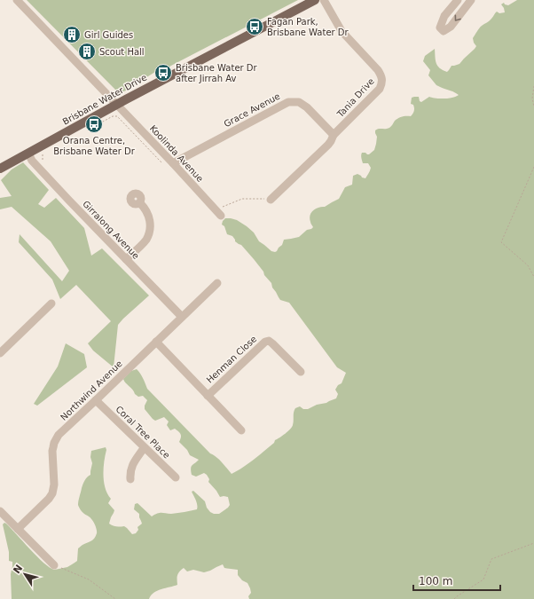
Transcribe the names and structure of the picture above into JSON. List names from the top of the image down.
{
  "streets": {
    "main road": ["Brisbane Water Drive"],
    "street": [
      "Tania Drive",
      "Grace Avenue",
      "Koolinda Avenue",
      "Girralong Avenue",
      "Henman Close",
      "Northwind Avenue",
      "Coral Tree Place"
    ]
  },
  "crossings": [
    ["Tania Drive", "Grace Avenue"],
    ["Brisbane Water Drive", "Koolinda Avenue"],
    ["Brisbane Water Drive", "Girralong Avenue"],
    ["Grace Avenue", "Koolinda Avenue"],
    ["Girralong Avenue", "Northwind Avenue"],
    ["Northwind Avenue", "Coral Tree Place"]
  ],
  "places": {
    "bus stop": ["Fagan Park, Brisbane Water Dr", "Brisbane Water Dr after Jirrah Av", "Orana Centre, Brisbane Water Dr"],
    "building": ["Girl Guides", "Scout Hall"]
  },
  "scale_bar": "100 m",
  "north": "top left"
}
